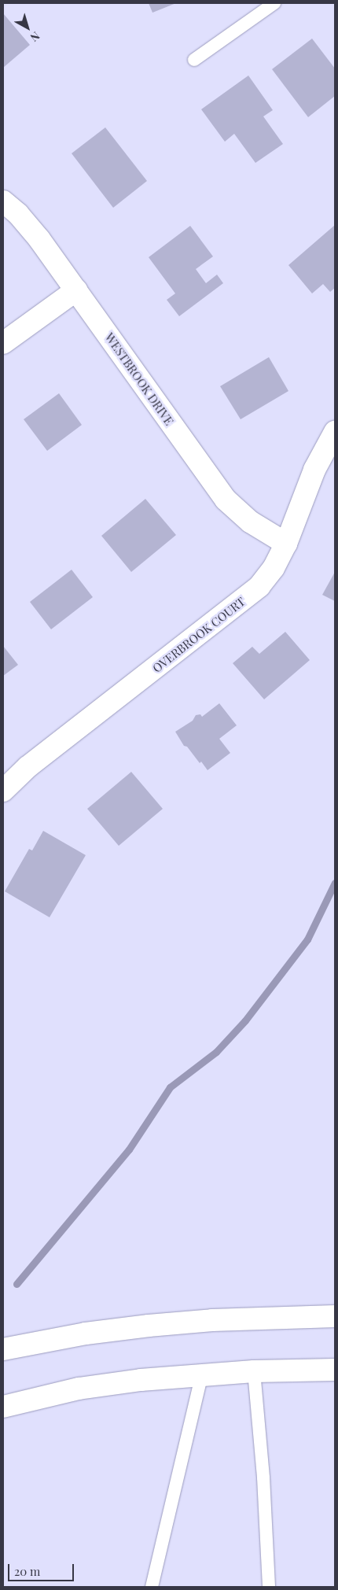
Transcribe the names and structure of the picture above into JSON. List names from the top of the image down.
{
  "streets": {
    "street": ["WESTBROOK DRIVE", "OVERBROOK COURT"]
  },
  "crossings": [
    ["WESTBROOK DRIVE", "OVERBROOK COURT"]
  ],
  "scale_bar": "20 m",
  "north": "bottom right"
}
